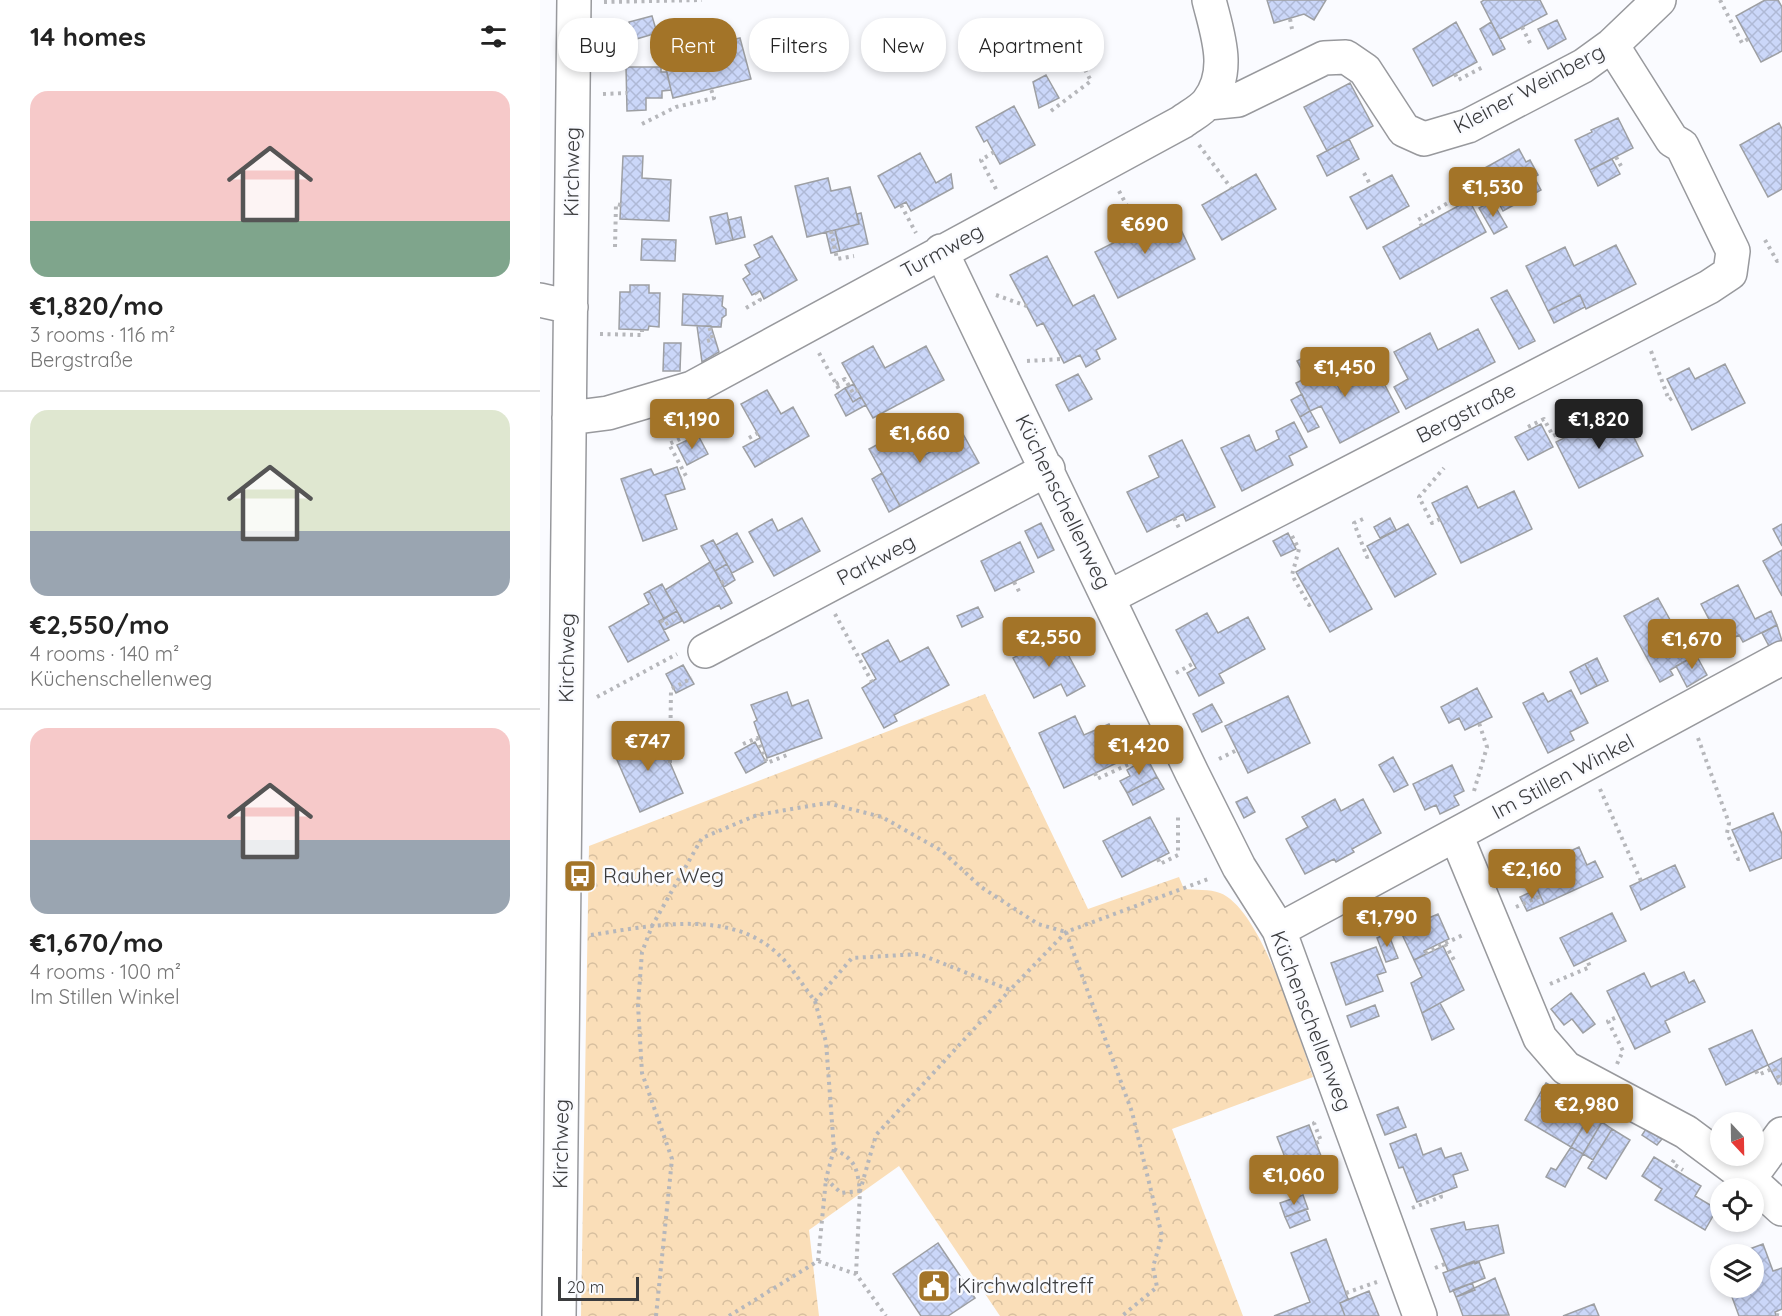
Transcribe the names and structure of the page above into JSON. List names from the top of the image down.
{
  "streets": {
    "street": [
      "Kleiner Weinberg",
      "Kirchweg",
      "Turmweg",
      "Bergstraße",
      "Küchenschellenweg",
      "Parkweg",
      "Im Stillen Winkel"
    ]
  },
  "crossings": [
    ["Kleiner Weinberg", "Turmweg"],
    ["Kleiner Weinberg", "Bergstraße"],
    ["Kirchweg", "Turmweg"],
    ["Turmweg", "Küchenschellenweg"],
    ["Bergstraße", "Küchenschellenweg"],
    ["Küchenschellenweg", "Parkweg"],
    ["Küchenschellenweg", "Im Stillen Winkel"]
  ],
  "places": {
    "bus stop": ["Rauher Weg"],
    "public building": ["Kirchwaldtreff"]
  },
  "scale_bar": "20 m",
  "north": "bottom",
  "page": {
    "heading": "14 homes",
    "chip": [
      "Buy",
      "Rent",
      "Filters",
      "New",
      "Apartment"
    ],
    "list": [
      {
        "name": "€1,820/mo",
        "note": "3 rooms · 116 m² · Bergstraße"
      },
      {
        "name": "€2,550/mo",
        "note": "4 rooms · 140 m² · Küchenschellenweg"
      },
      {
        "name": "€1,670/mo",
        "note": "4 rooms · 100 m² · Im Stillen Winkel"
      }
    ],
    "price": [
      "€1,530",
      "€690",
      "€1,450",
      "€1,190",
      "€1,820",
      "€1,660",
      "€2,550",
      "€1,670",
      "€747",
      "€1,420",
      "€2,160",
      "€1,790",
      "€2,980",
      "€1,060"
    ],
    "scale": "20 m"
  }
}
